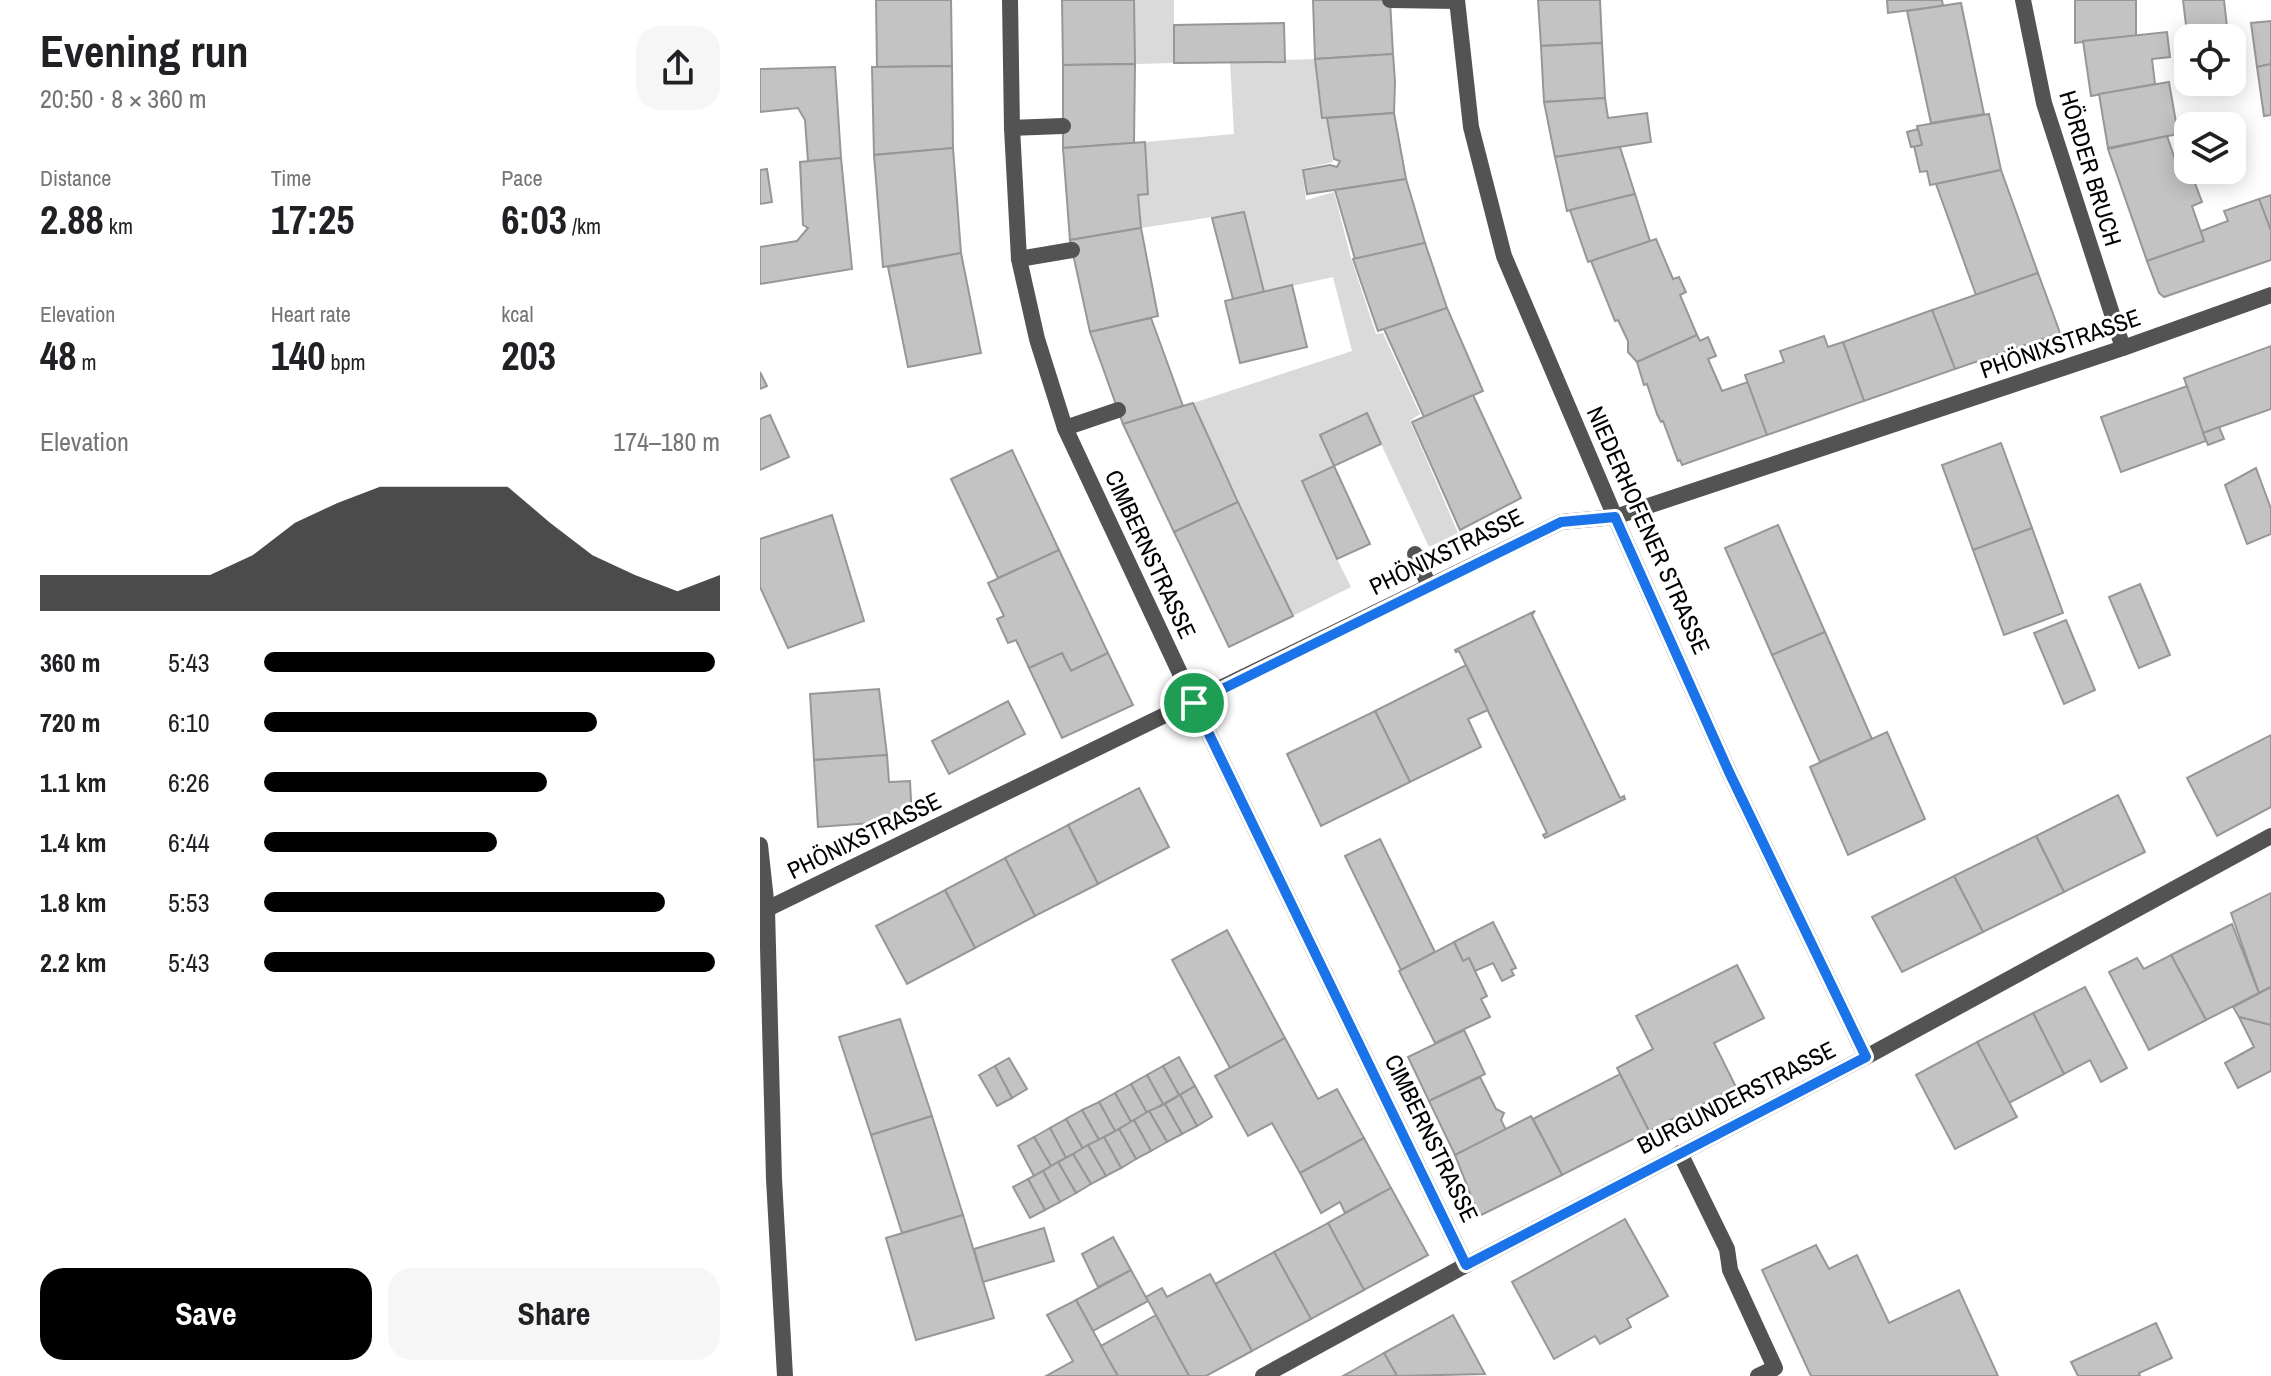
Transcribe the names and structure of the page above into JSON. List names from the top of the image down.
{
  "streets": {
    "street": [
      "HÖRDER BRUCH",
      "PHÖNIXSTRASSE",
      "NIEDERHOFENER STRASSE",
      "CIMBERNSTRASSE",
      "BURGUNDERSTRASSE"
    ]
  },
  "crossings": [
    ["HÖRDER BRUCH", "PHÖNIXSTRASSE"],
    ["PHÖNIXSTRASSE", "NIEDERHOFENER STRASSE"],
    ["PHÖNIXSTRASSE", "CIMBERNSTRASSE"],
    ["NIEDERHOFENER STRASSE", "BURGUNDERSTRASSE"],
    ["CIMBERNSTRASSE", "BURGUNDERSTRASSE"]
  ],
  "page": {
    "heading": ["Evening run", "20:50 · 8 × 360 m"],
    "stats": [
      ["Distance", "2.88 km"],
      ["Time", "17:25"],
      ["Pace", "6:03 /km"],
      ["Elevation", "48 m"],
      ["Heart rate", "140 bpm"],
      ["kcal", "203"]
    ],
    "chart": ["Elevation", "174–180 m"],
    "list": [
      {
        "name": "360 m",
        "note": "5:43"
      },
      {
        "name": "720 m",
        "note": "6:10"
      },
      {
        "name": "1.1 km",
        "note": "6:26"
      },
      {
        "name": "1.4 km",
        "note": "6:44"
      },
      {
        "name": "1.8 km",
        "note": "5:53"
      },
      {
        "name": "2.2 km",
        "note": "5:43"
      }
    ],
    "buttons": ["Save", "Share"]
  }
}
